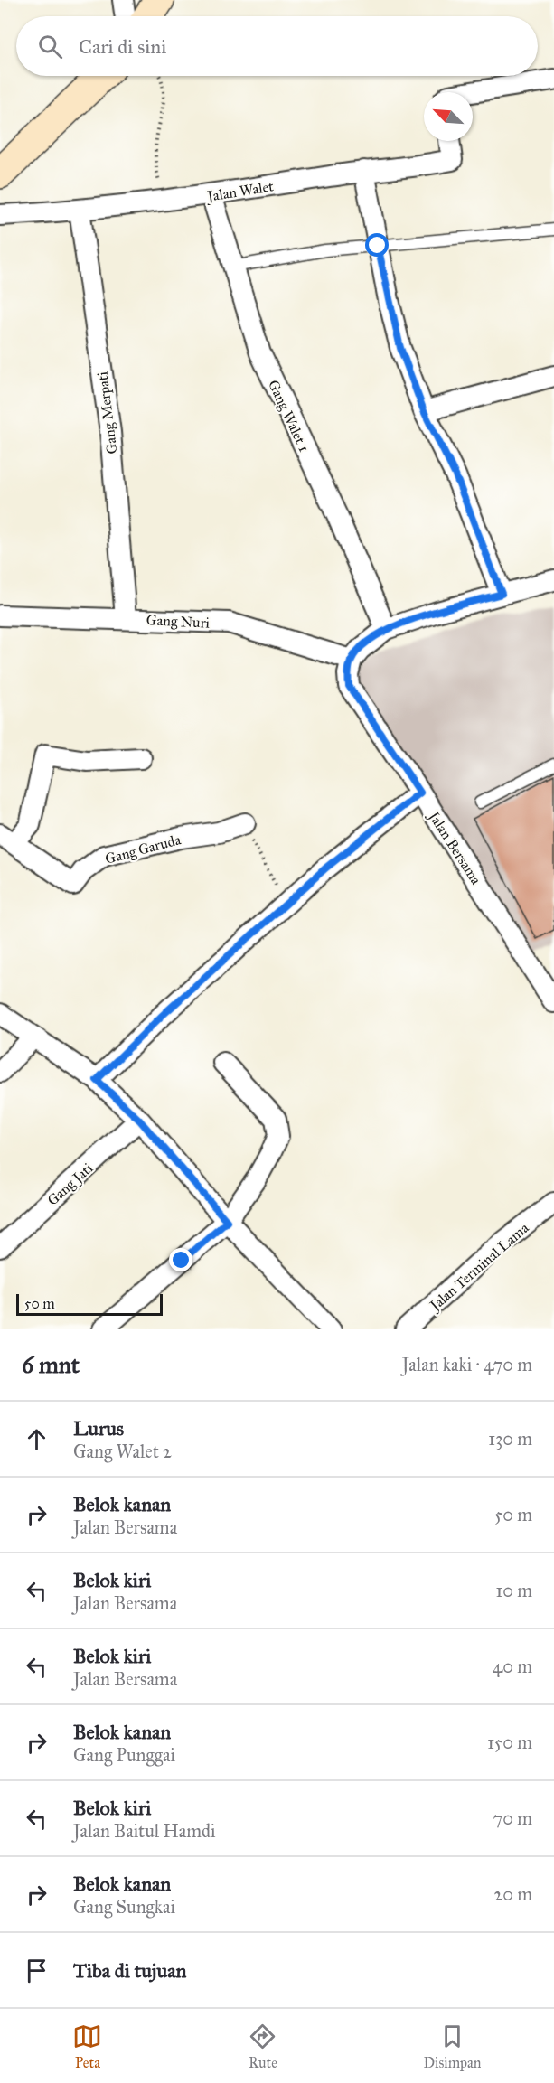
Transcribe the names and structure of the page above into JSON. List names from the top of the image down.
{
  "streets": {
    "street": [
      "Jalan Walet",
      "Gang Merpati",
      "Gang Walet 1",
      "Gang Nuri",
      "Jalan Bersama",
      "Gang Garuda",
      "Gang Jati",
      "Jalan Terminal Lama"
    ]
  },
  "crossings": [
    ["Jalan Walet", "Gang Merpati"],
    ["Jalan Walet", "Gang Walet 1"],
    ["Gang Merpati", "Gang Nuri"],
    ["Gang Nuri", "Jalan Bersama"]
  ],
  "scale_bar": "50 m",
  "north": "top left",
  "page": {
    "search": "Cari di sini",
    "scale": "50 m",
    "heading": ["6 mnt", "Jalan kaki · 470 m"],
    "list": [
      ["Lurus", "Gang Walet 2", "130 m"],
      ["Belok kanan", "Jalan Bersama", "50 m"],
      ["Belok kiri", "Jalan Bersama", "10 m"],
      ["Belok kiri", "Jalan Bersama", "40 m"],
      ["Belok kanan", "Gang Punggai", "150 m"],
      ["Belok kiri", "Jalan Baitul Hamdi", "70 m"],
      ["Belok kanan", "Gang Sungkai", "20 m"],
      "Tiba di tujuan"
    ],
    "nav": ["Peta", "Rute", "Disimpan"]
  }
}
